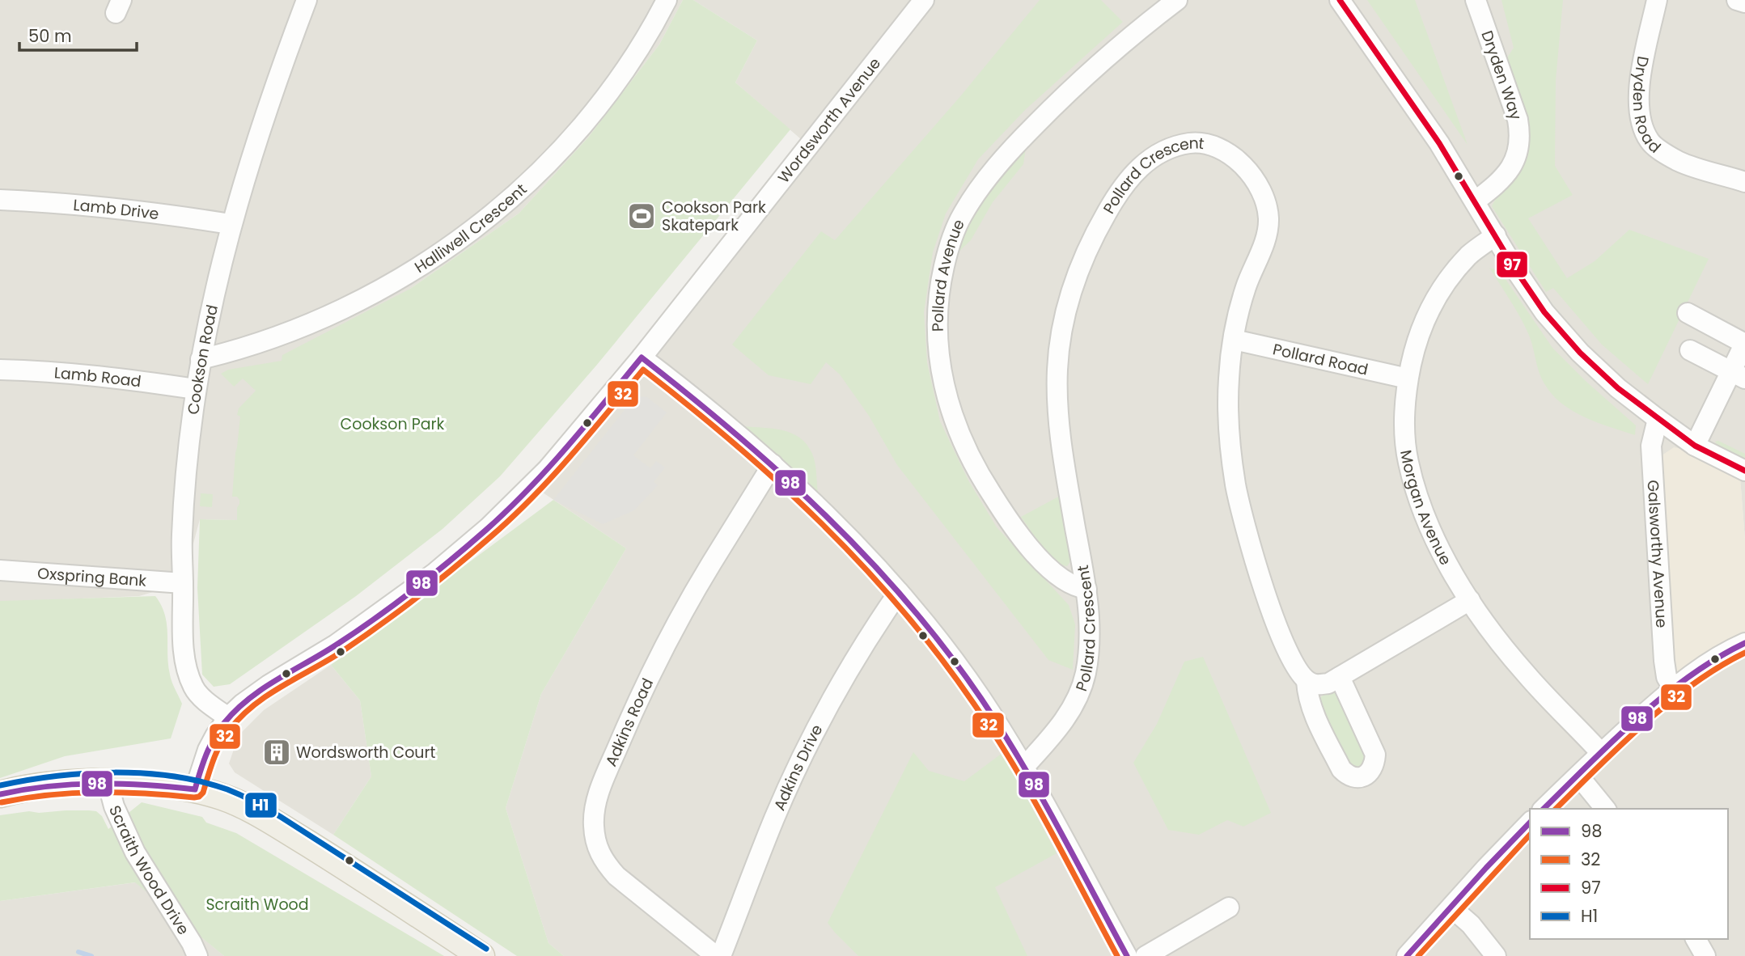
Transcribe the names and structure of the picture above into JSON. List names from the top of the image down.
{
  "streets": {
    "street": [
      "Dryden Way",
      "Dryden Road",
      "Wordsworth Avenue",
      "Pollard Crescent",
      "Lamb Drive",
      "Halliwell Crescent",
      "Pollard Avenue",
      "Pollard Road",
      "Cookson Road",
      "Lamb Road",
      "Morgan Avenue",
      "Galsworthy Avenue",
      "Oxspring Bank",
      "Adkins Road",
      "Adkins Drive",
      "Scraith Wood Drive"
    ]
  },
  "crossings": [
    ["Wordsworth Avenue", "Cookson Road"],
    ["Pollard Crescent", "Pollard Avenue"],
    ["Pollard Crescent", "Pollard Road"],
    ["Lamb Drive", "Cookson Road"],
    ["Halliwell Crescent", "Cookson Road"],
    ["Pollard Road", "Morgan Avenue"],
    ["Cookson Road", "Lamb Road"],
    ["Cookson Road", "Oxspring Bank"]
  ],
  "parks": ["Cookson Park", "Scraith Wood"],
  "places": {
    "sports": ["Cookson Park Skatepark"],
    "building": ["Wordsworth Court"]
  },
  "lines": [
    "transit line 97",
    "transit line 98",
    "transit line 32",
    "transit line H1"
  ],
  "legend": [
    "98",
    "32",
    "97",
    "H1"
  ],
  "scale_bar": "50 m"
}
